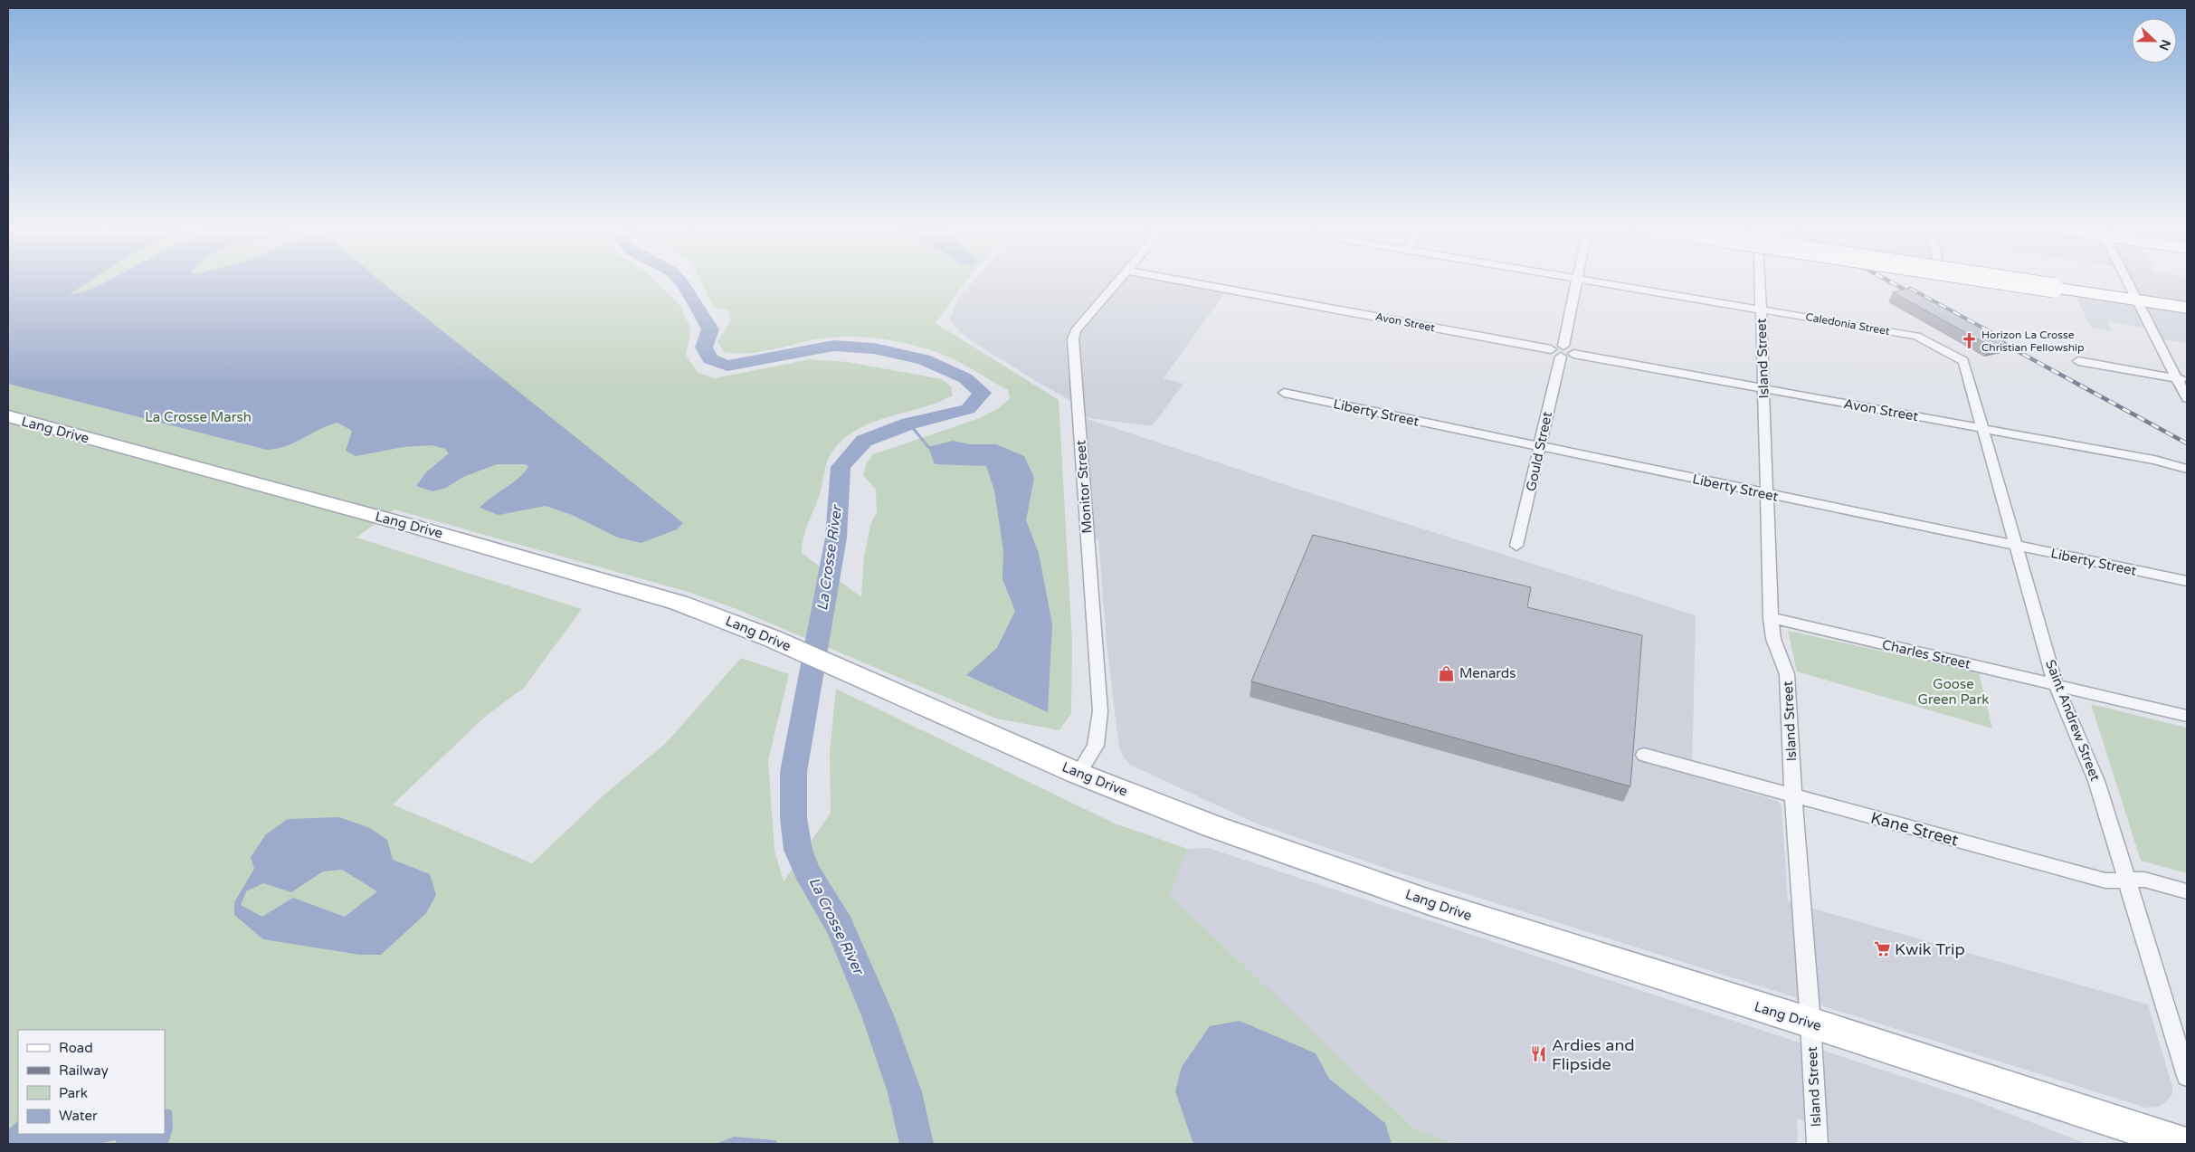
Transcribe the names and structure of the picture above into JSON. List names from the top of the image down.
{
  "streets": {
    "main road": ["Lang Drive"],
    "street": [
      "Avon Street",
      "Caledonia Street",
      "Island Street",
      "Liberty Street",
      "Gould Street",
      "Monitor Street",
      "Charles Street",
      "Saint Andrew Street",
      "Kane Street"
    ]
  },
  "crossings": [
    ["Avon Street", "Island Street"],
    ["Avon Street", "Gould Street"],
    ["Avon Street", "Saint Andrew Street"],
    ["Caledonia Street", "Island Street"],
    ["Caledonia Street", "Saint Andrew Street"],
    ["Island Street", "Liberty Street"],
    ["Island Street", "Lang Drive"],
    ["Island Street", "Charles Street"],
    ["Island Street", "Kane Street"],
    ["Liberty Street", "Gould Street"],
    ["Liberty Street", "Saint Andrew Street"],
    ["Lang Drive", "Monitor Street"],
    ["Charles Street", "Saint Andrew Street"],
    ["Saint Andrew Street", "Kane Street"]
  ],
  "water": ["La Crosse River"],
  "parks": ["La Crosse Marsh", "Goose Green Park"],
  "places": {
    "church": ["Horizon La Crosse Christian Fellowship"],
    "shop": ["Menards"],
    "supermarket": ["Kwik Trip"],
    "restaurant": ["Ardies and Flipside"]
  },
  "legend": [
    "Road",
    "Railway",
    "Park",
    "Water"
  ],
  "north": "right"
}
